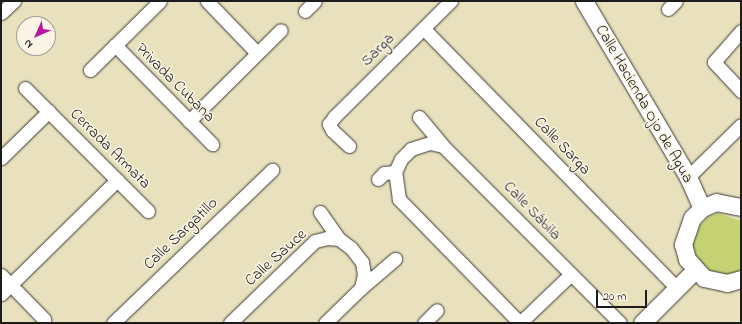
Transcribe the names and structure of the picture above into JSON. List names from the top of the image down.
{
  "streets": {
    "street": [
      "Sarga",
      "Privada Cubana",
      "Calle Hacienda Ojo de Agua",
      "Calle Sarga",
      "Cerrada Armata",
      "Calle Sábila",
      "Calle Sargatillo",
      "Calle Sauce"
    ]
  },
  "crossings": [
    ["Sarga", "Calle Sarga"]
  ],
  "scale_bar": "20 m",
  "north": "bottom left"
}
